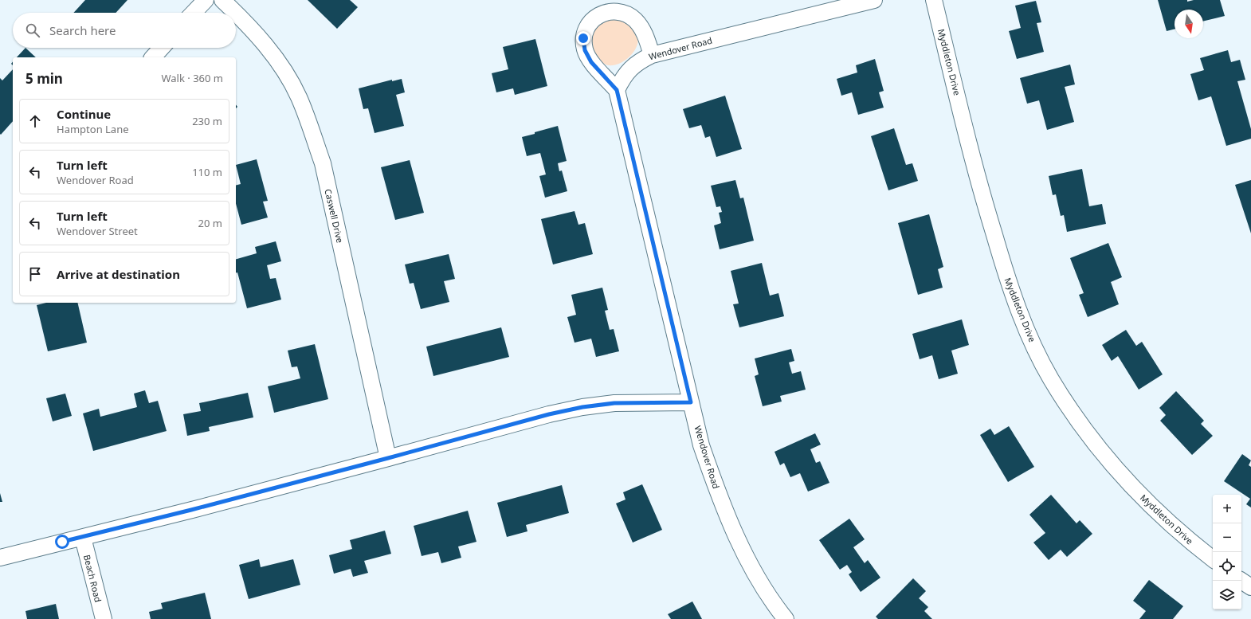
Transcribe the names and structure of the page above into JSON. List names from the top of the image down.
{
  "streets": {
    "street": [
      "Wendover Road",
      "Myddleton Drive",
      "Caswell Drive",
      "Beach Road"
    ]
  },
  "north": "bottom",
  "page": {
    "search": "Search here",
    "heading": ["5 min", "Walk · 360 m"],
    "list": [
      ["Continue", "Hampton Lane", "230 m"],
      ["Turn left", "Wendover Road", "110 m"],
      ["Turn left", "Wendover Street", "20 m"],
      "Arrive at destination"
    ],
    "map_buttons": ["+", "−"]
  }
}
